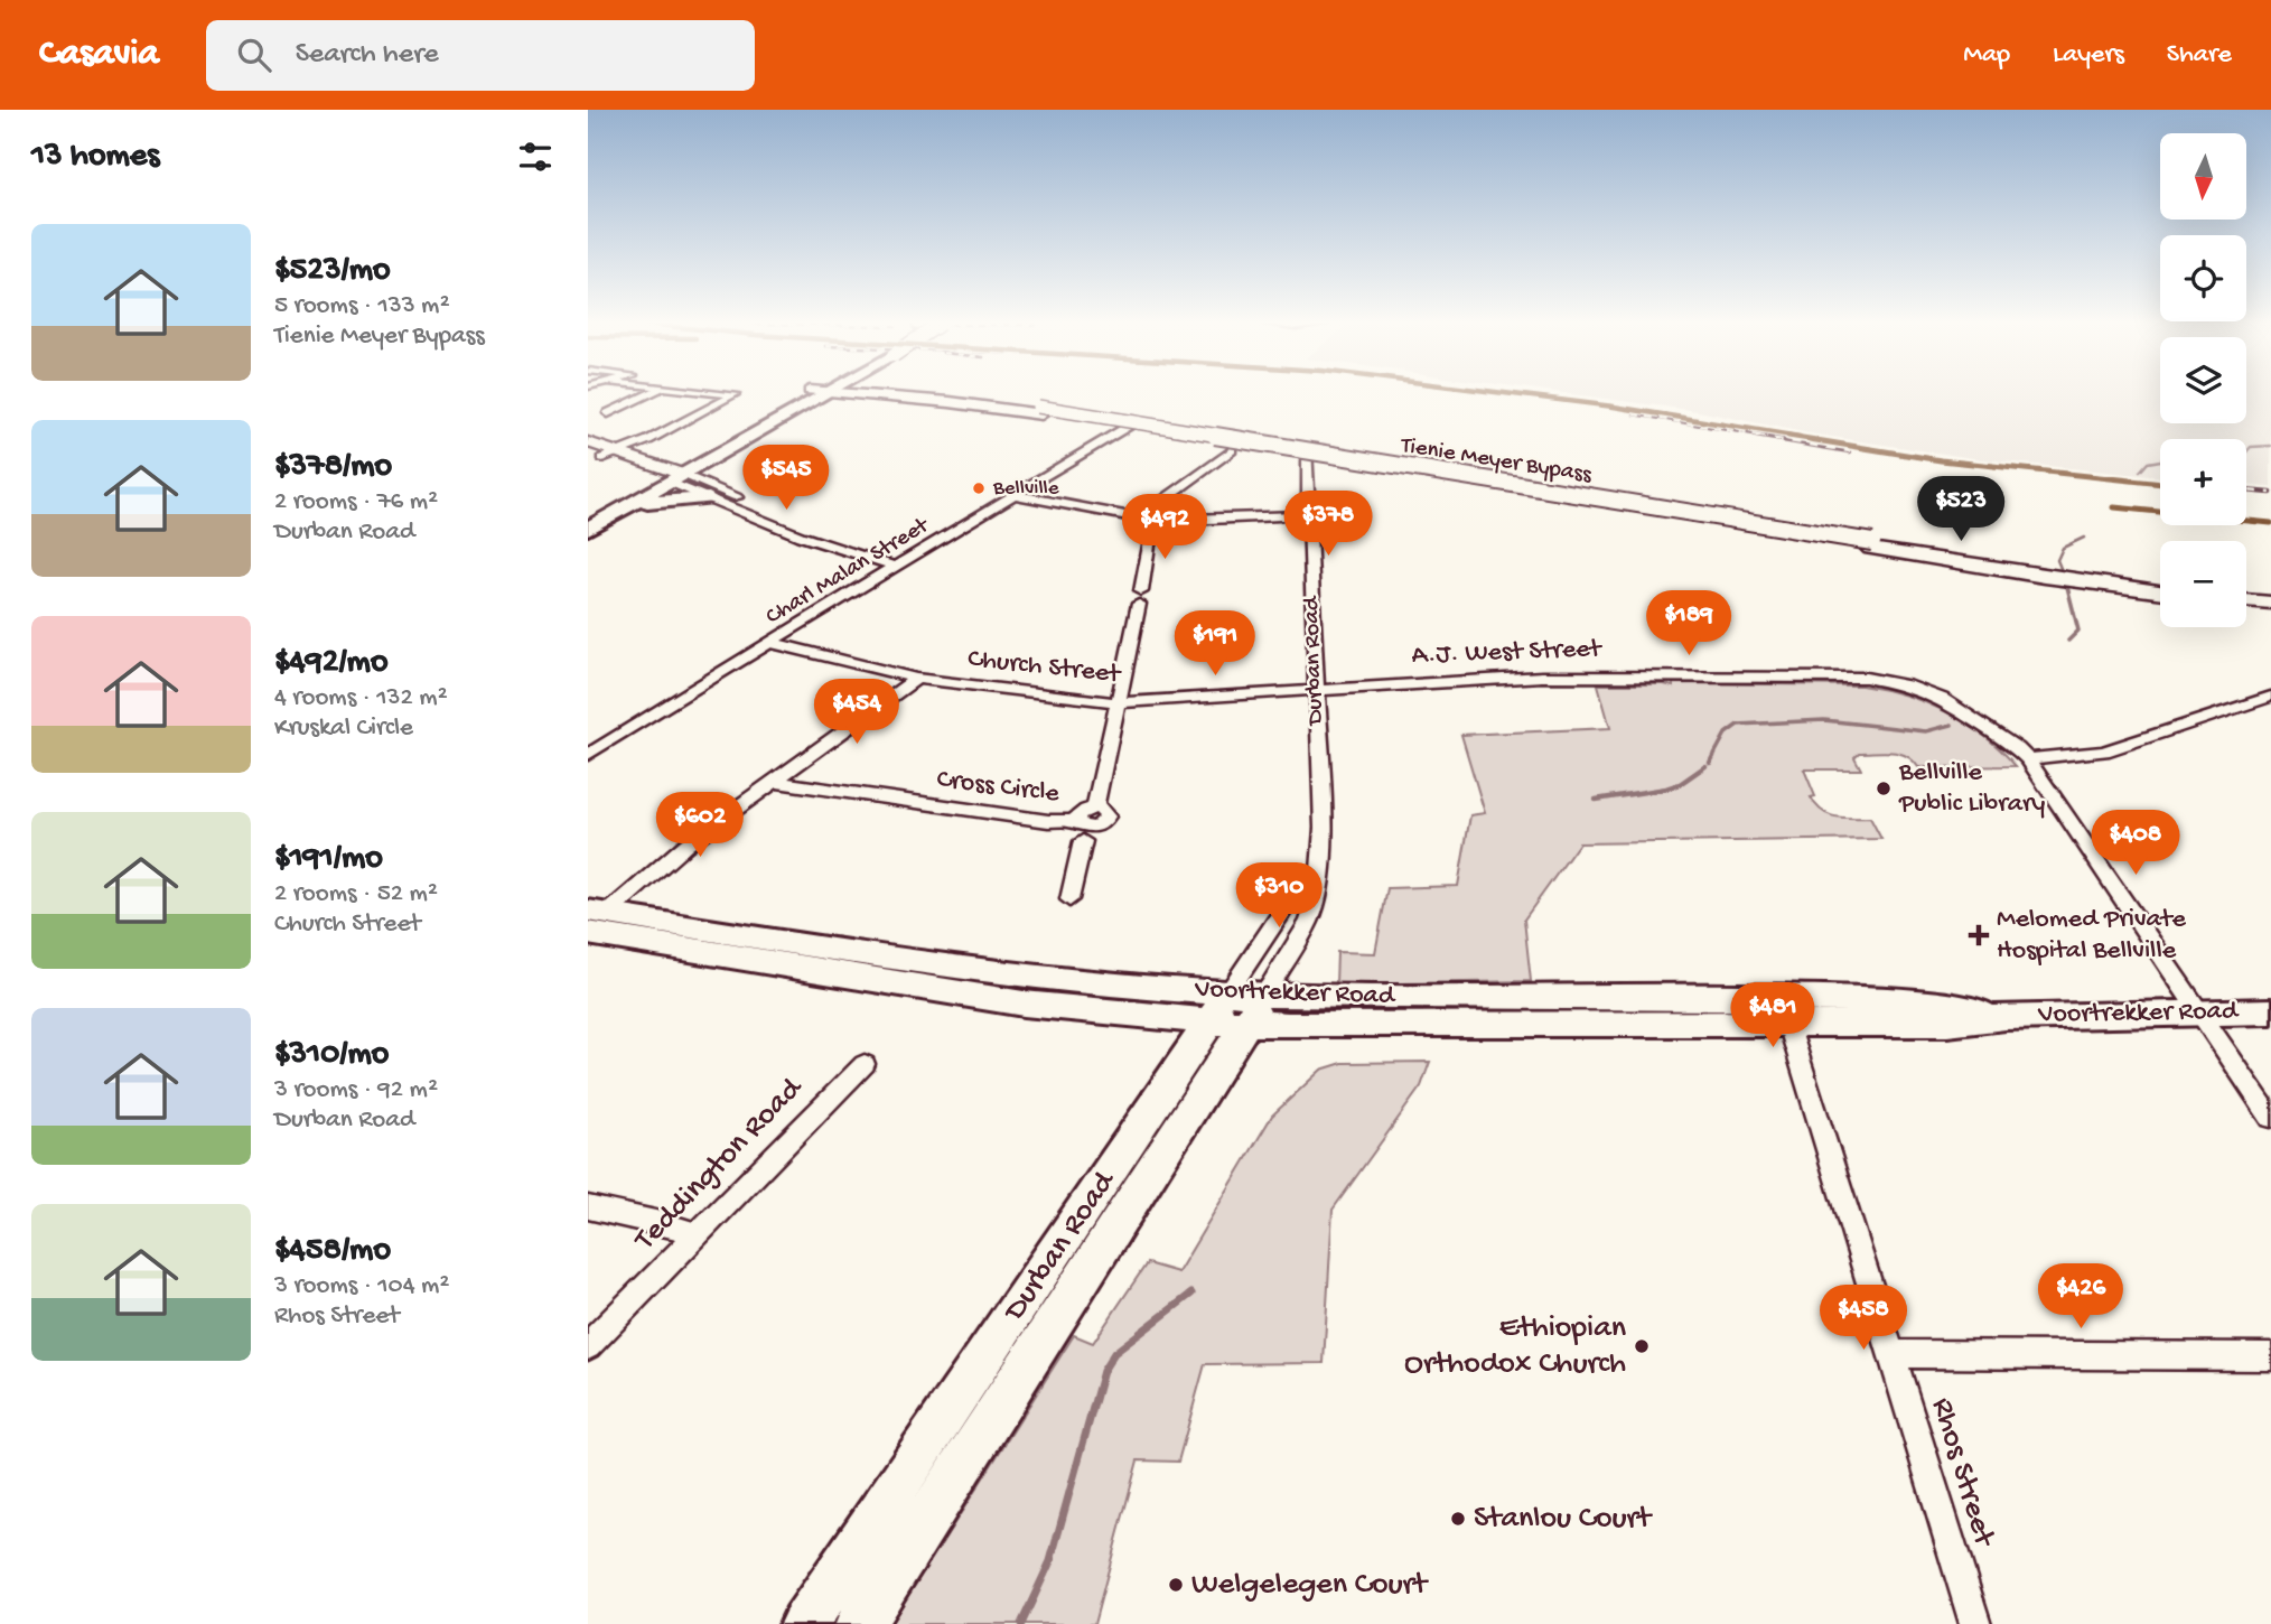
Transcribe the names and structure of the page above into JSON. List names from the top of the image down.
{
  "streets": {
    "main road": ["Tienie Meyer Bypass", "Durban Road", "Voortrekker Road"],
    "street": [
      "Charl Malan Street",
      "A.J. West Street",
      "Church Street",
      "Cross Circle",
      "Teddington Road",
      "Rhos Street"
    ]
  },
  "crossings": [
    ["Charl Malan Street", "Durban Road"],
    ["Charl Malan Street", "Church Street"],
    ["A.J. West Street", "Durban Road"],
    ["A.J. West Street", "Church Street"],
    ["A.J. West Street", "Voortrekker Road"],
    ["Durban Road", "Church Street"],
    ["Durban Road", "Voortrekker Road"],
    ["Voortrekker Road", "Rhos Street"]
  ],
  "places": {
    "other": [
      "Bellville",
      "Bellville Public Library",
      "Ethiopian Orthodox Church",
      "Stanlou Court",
      "Welgelegen Court"
    ],
    "health": ["Melomed Private Hospital Bellville"]
  },
  "north": "bottom",
  "page": {
    "header": "Casavia",
    "search": "Search here",
    "nav": ["Map", "Layers", "Share"],
    "heading": "13 homes",
    "map_buttons": ["+", "−"],
    "list": [
      {
        "name": "$523/mo",
        "note": "5 rooms · 133 m² · Tienie Meyer Bypass"
      },
      {
        "name": "$378/mo",
        "note": "2 rooms · 76 m² · Durban Road"
      },
      {
        "name": "$492/mo",
        "note": "4 rooms · 132 m² · Kruskal Circle"
      },
      {
        "name": "$191/mo",
        "note": "2 rooms · 52 m² · Church Street"
      },
      {
        "name": "$310/mo",
        "note": "3 rooms · 92 m² · Durban Road"
      },
      {
        "name": "$458/mo",
        "note": "3 rooms · 104 m² · Rhos Street"
      }
    ],
    "price": [
      "$545",
      "$523",
      "$378",
      "$492",
      "$189",
      "$191",
      "$454",
      "$602",
      "$408",
      "$310",
      "$481",
      "$426",
      "$458"
    ]
  }
}
